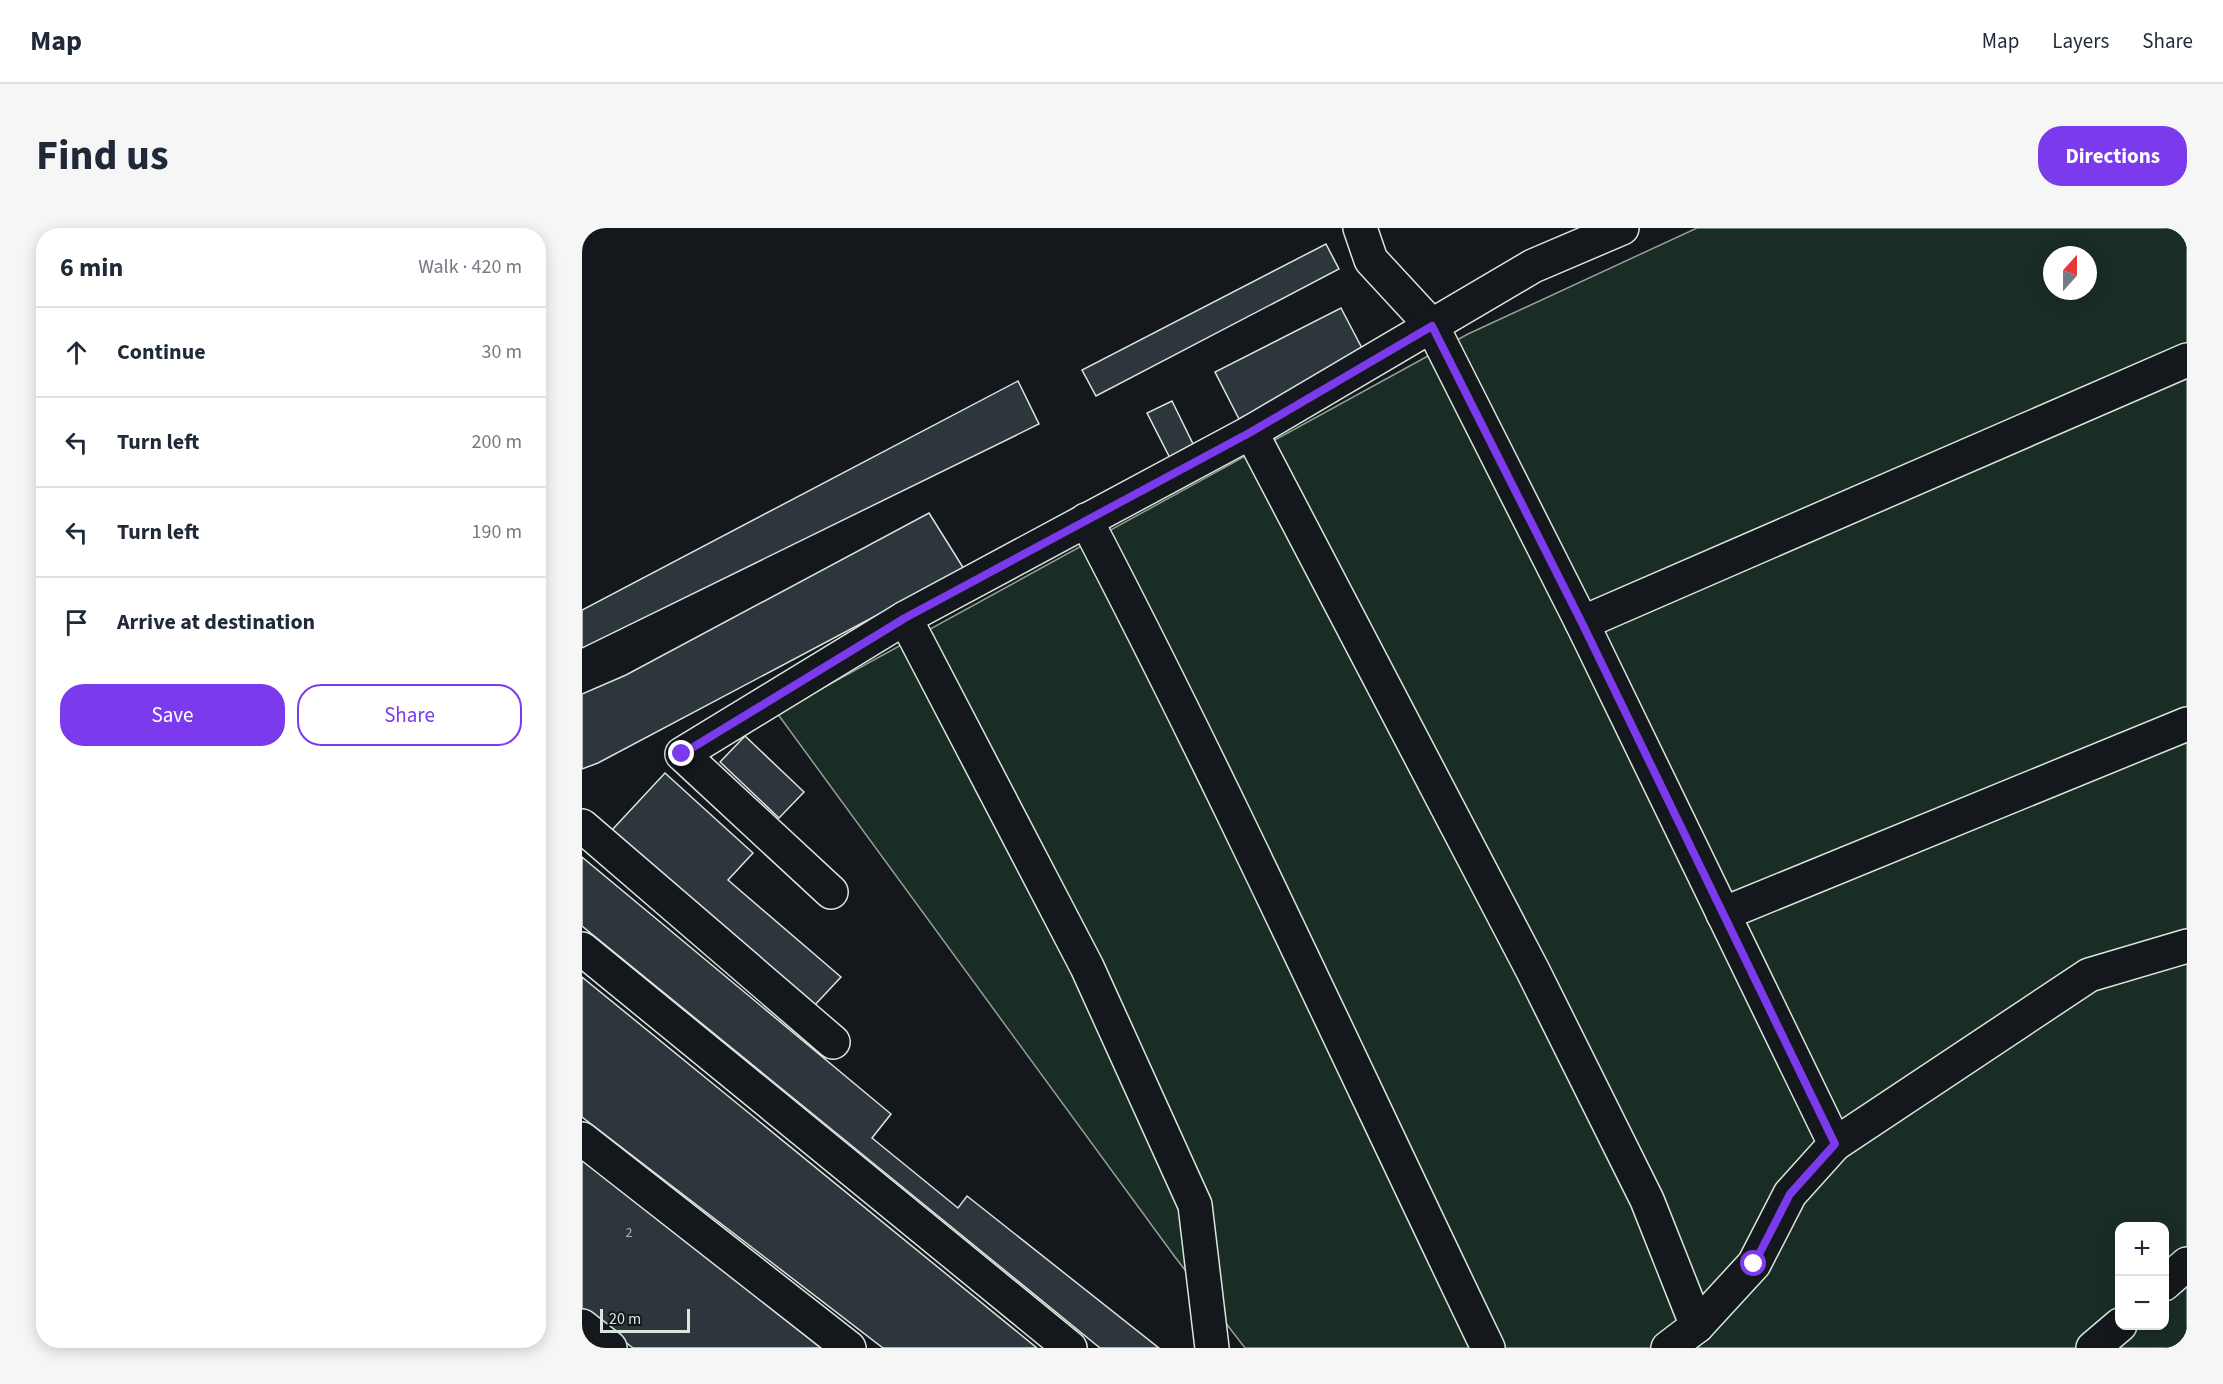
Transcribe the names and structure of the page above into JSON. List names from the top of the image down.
{
  "house_numbers": ["2"],
  "scale_bar": "20 m",
  "north": "top",
  "page": {
    "header": "Map",
    "nav": ["Map", "Layers", "Share"],
    "title": "Find us",
    "buttons": [
      "Directions",
      ["Save", "Share"]
    ],
    "heading": ["6 min", "Walk · 420 m"],
    "list": [
      ["Continue", "30 m"],
      ["Turn left", "200 m"],
      ["Turn left", "190 m"],
      "Arrive at destination"
    ],
    "map_buttons": ["+", "−"],
    "scale": "20 m"
  }
}
